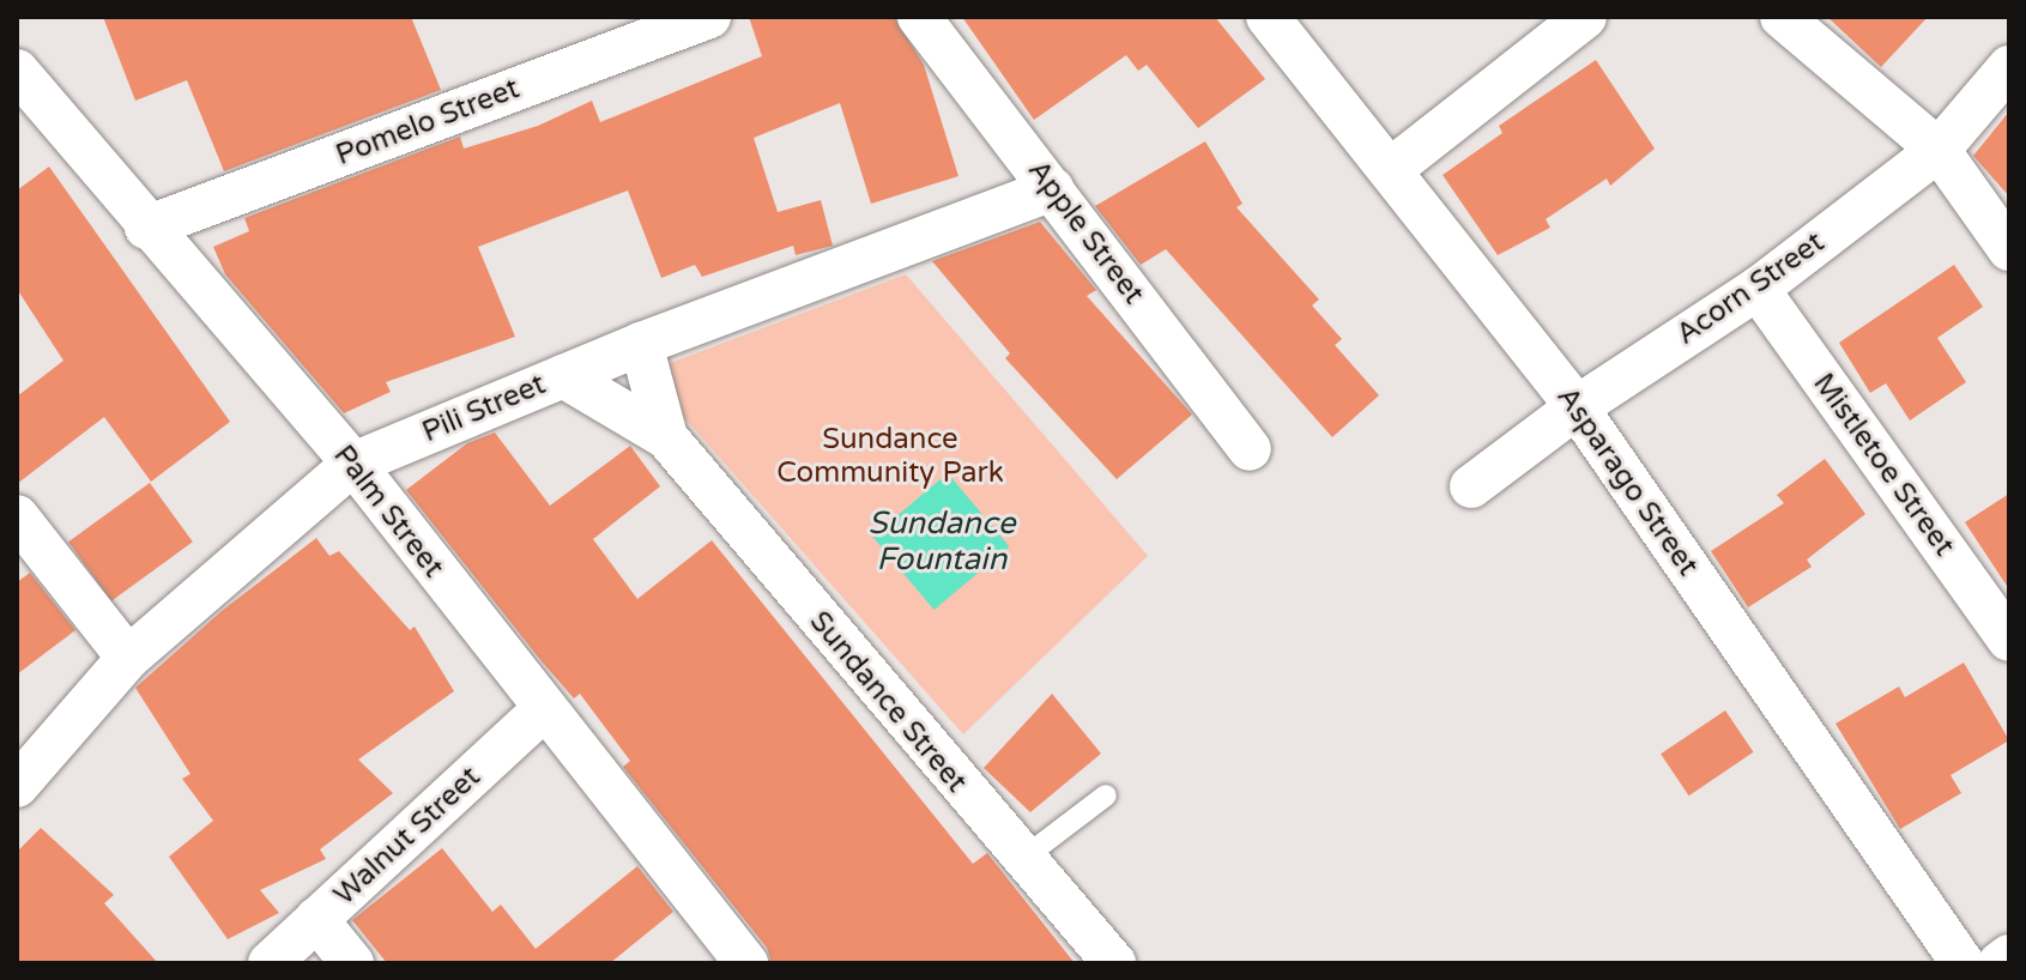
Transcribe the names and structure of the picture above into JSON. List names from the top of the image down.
{
  "streets": {
    "street": [
      "Pomelo Street",
      "Apple Street",
      "Acorn Street",
      "Pili Street",
      "Mistletoe Street",
      "Asparago Street",
      "Palm Street",
      "Sundance Street",
      "Walnut Street"
    ]
  },
  "crossings": [
    ["Pomelo Street", "Palm Street"],
    ["Apple Street", "Pili Street"],
    ["Acorn Street", "Mistletoe Street"],
    ["Acorn Street", "Asparago Street"],
    ["Pili Street", "Palm Street"],
    ["Palm Street", "Walnut Street"]
  ],
  "water": ["Sundance Fountain"],
  "parks": ["Sundance Community Park"]
}
